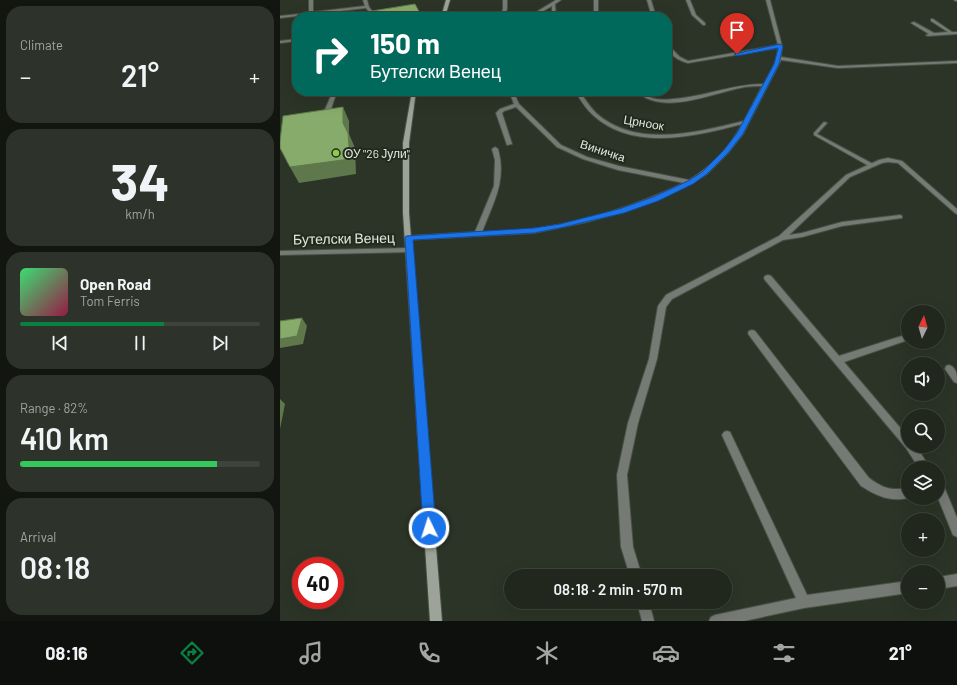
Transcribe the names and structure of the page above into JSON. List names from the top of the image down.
{
  "streets": {
    "street": ["Црноок", "Виничка", "Бутелски Венец"]
  },
  "crossings": [
    ["Црноок", "Бутелски Венец"],
    ["Виничка", "Бутелски Венец"]
  ],
  "places": ["ОУ \"26 Јули\""],
  "north": "top",
  "page": {
    "tile": [
      "Climate",
      ["34", "km/h"],
      ["Range · 82%", "410 km"],
      ["Arrival", "08:18"]
    ],
    "turn": ["150 m", "Бутелски Венец"],
    "heat": ["−", "21°", "+"],
    "song": ["Open Road", "Tom Ferris"],
    "map_buttons": ["+", "−"],
    "limit": "40",
    "trip": "08:18 · 2 min · 570 m",
    "tabs": ["08:16", "21°"]
  }
}
